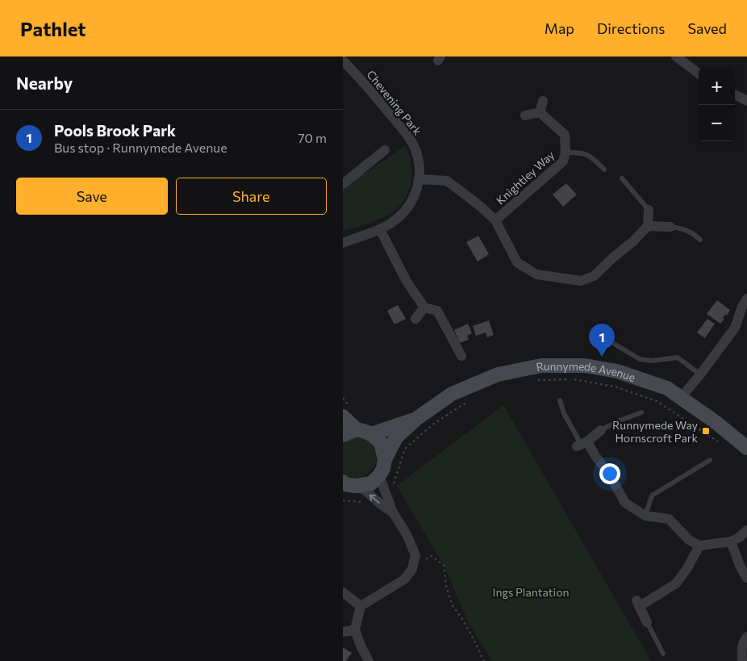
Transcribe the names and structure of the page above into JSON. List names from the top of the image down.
{
  "streets": {
    "street": ["Chevening Park", "Knightley Way", "Runnymede Avenue"]
  },
  "crossings": [
    ["Chevening Park", "Knightley Way"]
  ],
  "parks": ["Ings Plantation"],
  "places": {
    "transit": ["Runnymede Way Hornscroft Park"]
  },
  "page": {
    "header": "Pathlet",
    "nav": ["Map", "Directions", "Saved"],
    "heading": "Nearby",
    "map_buttons": ["+", "−"],
    "list": [
      {
        "mark": "1",
        "name": "Pools Brook Park",
        "note": "Bus stop · Runnymede Avenue",
        "value": "70 m"
      }
    ],
    "buttons": ["Save", "Share"],
    "pins": "1"
  }
}
